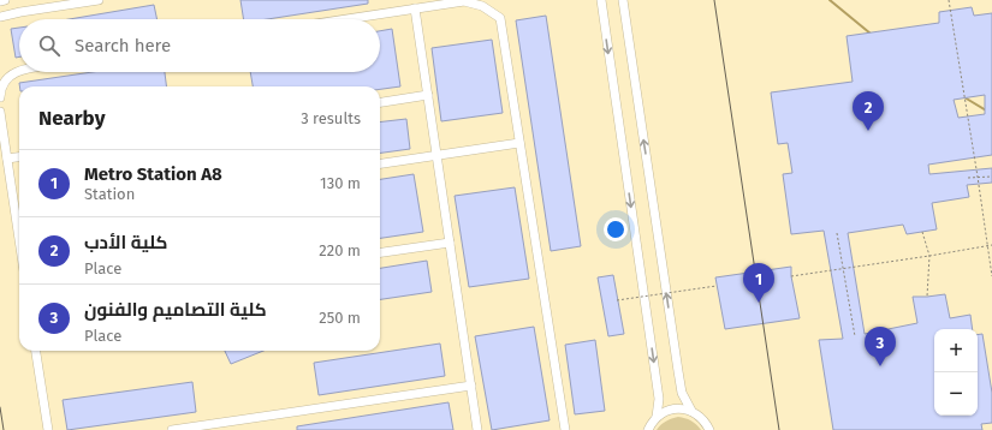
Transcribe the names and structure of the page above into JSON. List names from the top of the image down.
{
  "page": {
    "search": "Search here",
    "heading": ["Nearby", "3 results"],
    "pins": ["2", "1", "3"],
    "list": [
      {
        "mark": "1",
        "name": "Metro Station A8",
        "note": "Station",
        "value": "130 m"
      },
      {
        "mark": "2",
        "name": "كلية الأدب",
        "note": "Place",
        "value": "220 m"
      },
      {
        "mark": "3",
        "name": "كلية التصاميم والفنون",
        "note": "Place",
        "value": "250 m"
      }
    ],
    "map_buttons": ["+", "−"]
  }
}
